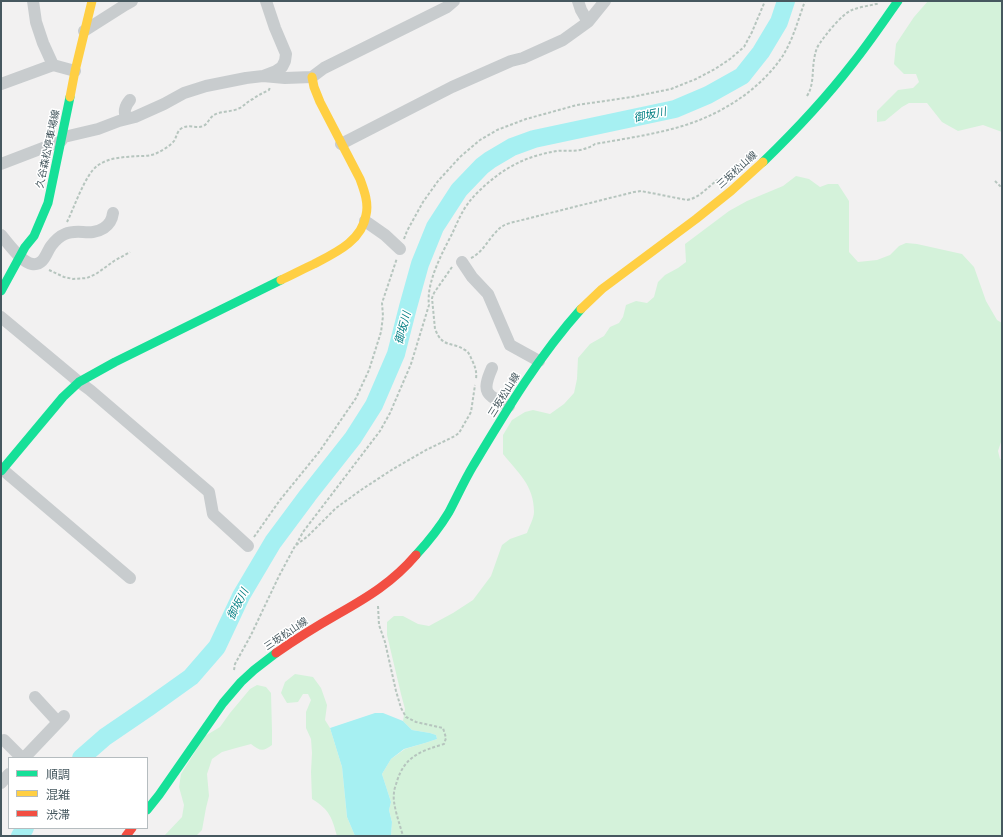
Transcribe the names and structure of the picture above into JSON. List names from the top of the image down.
{
  "streets": {
    "main road": ["久谷森松停車場線", "三坂松山線"]
  },
  "water": ["御坂川"],
  "legend": ["順調", "混雑", "渋滞"]
}
